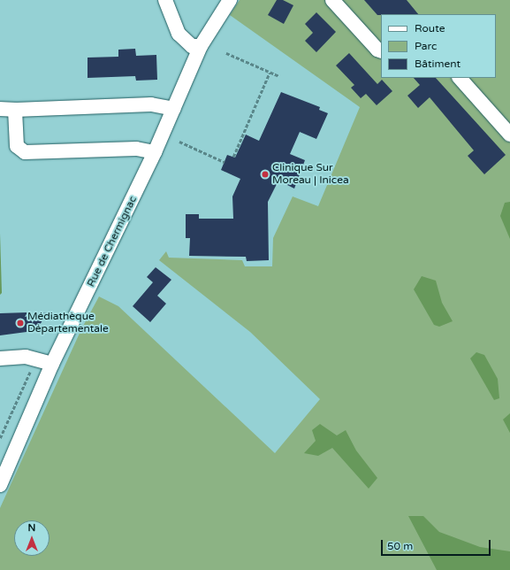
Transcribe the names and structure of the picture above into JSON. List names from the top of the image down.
{
  "streets": {
    "street": ["Rue de Chermignac"]
  },
  "places": ["Clinique Sur Moreau | Inicea", "Médiathèque Départementale"],
  "legend": ["Route", "Parc", "Bâtiment"],
  "scale_bar": "50 m",
  "north": "top"
}
